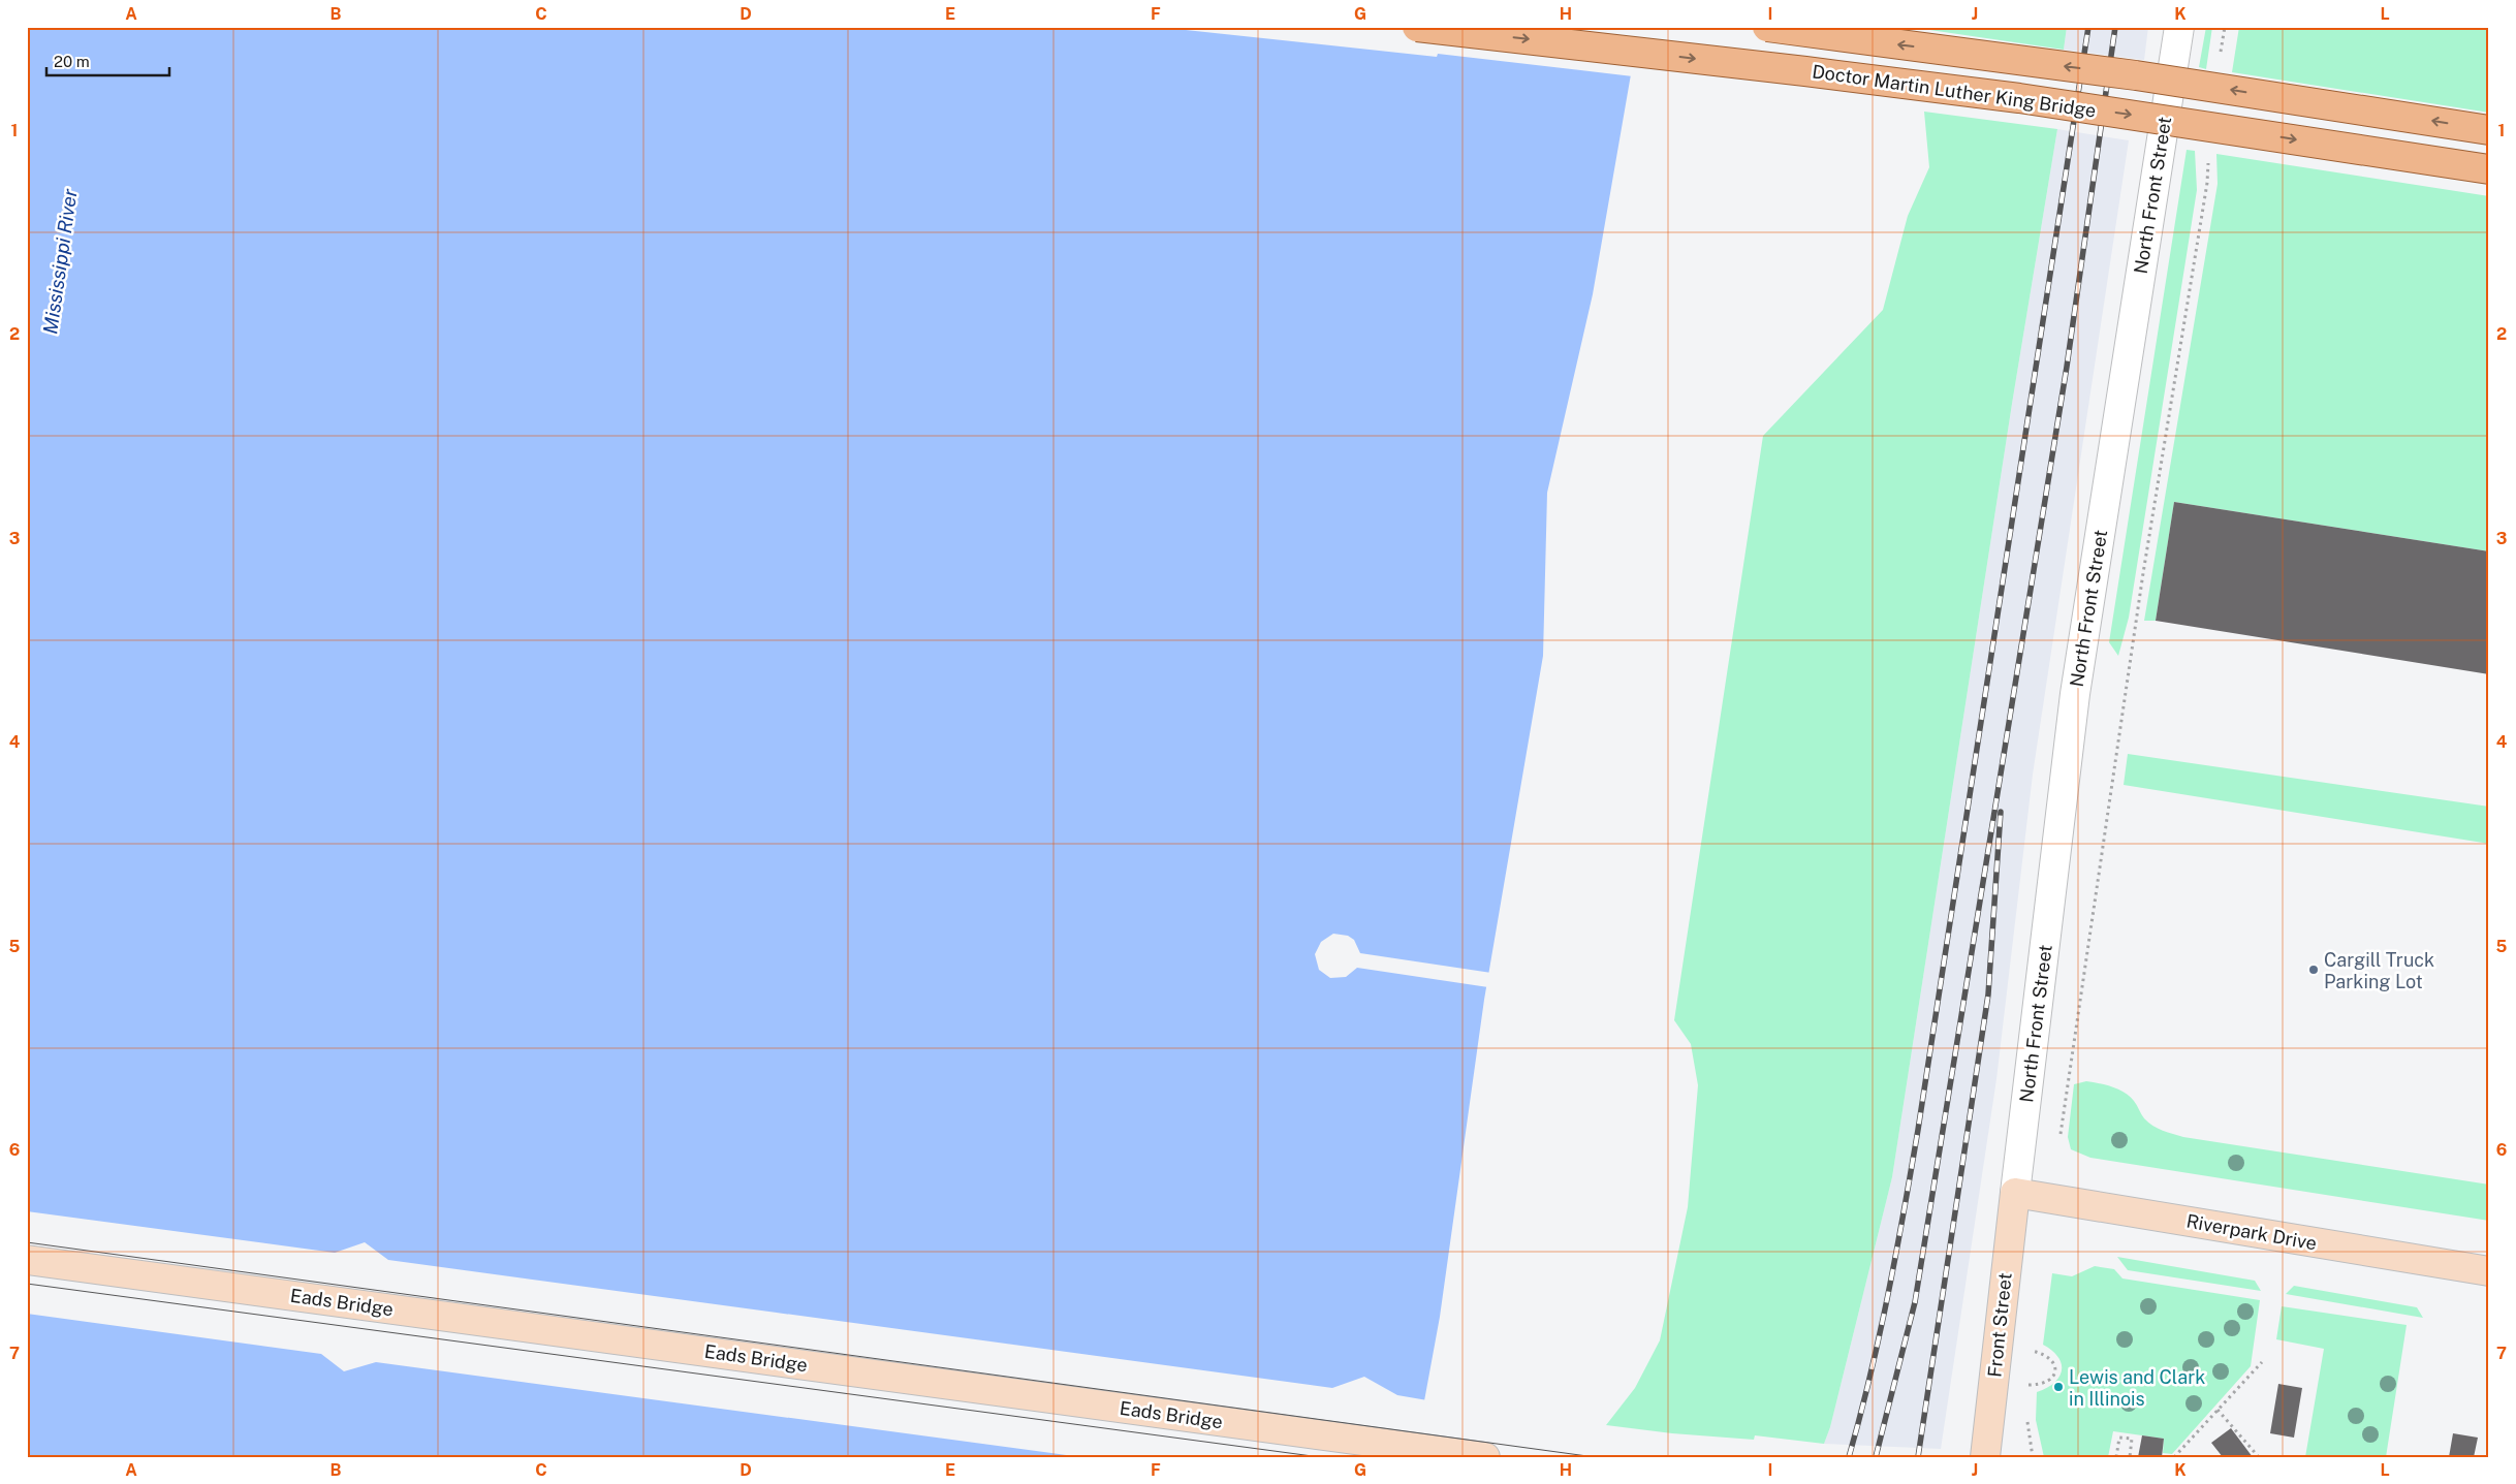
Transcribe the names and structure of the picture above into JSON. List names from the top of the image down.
{
  "streets": {
    "main road": [
      "Doctor Martin Luther King Bridge",
      "Riverpark Drive",
      "Eads Bridge",
      "Front Street"
    ],
    "street": ["North Front Street"]
  },
  "crossings": [
    ["North Front Street", "Riverpark Drive"],
    ["North Front Street", "Front Street"],
    ["Riverpark Drive", "Front Street"]
  ],
  "water": ["Mississippi River"],
  "places": ["Cargill Truck Parking Lot", "Lewis and Clark in Illinois"],
  "scale_bar": "20 m",
  "grid": {
    "columns": [
      "A",
      "B",
      "C",
      "D",
      "E",
      "F",
      "G",
      "H",
      "I",
      "J",
      "K",
      "L"
    ],
    "rows": [
      "1",
      "2",
      "3",
      "4",
      "5",
      "6",
      "7"
    ]
  }
}
